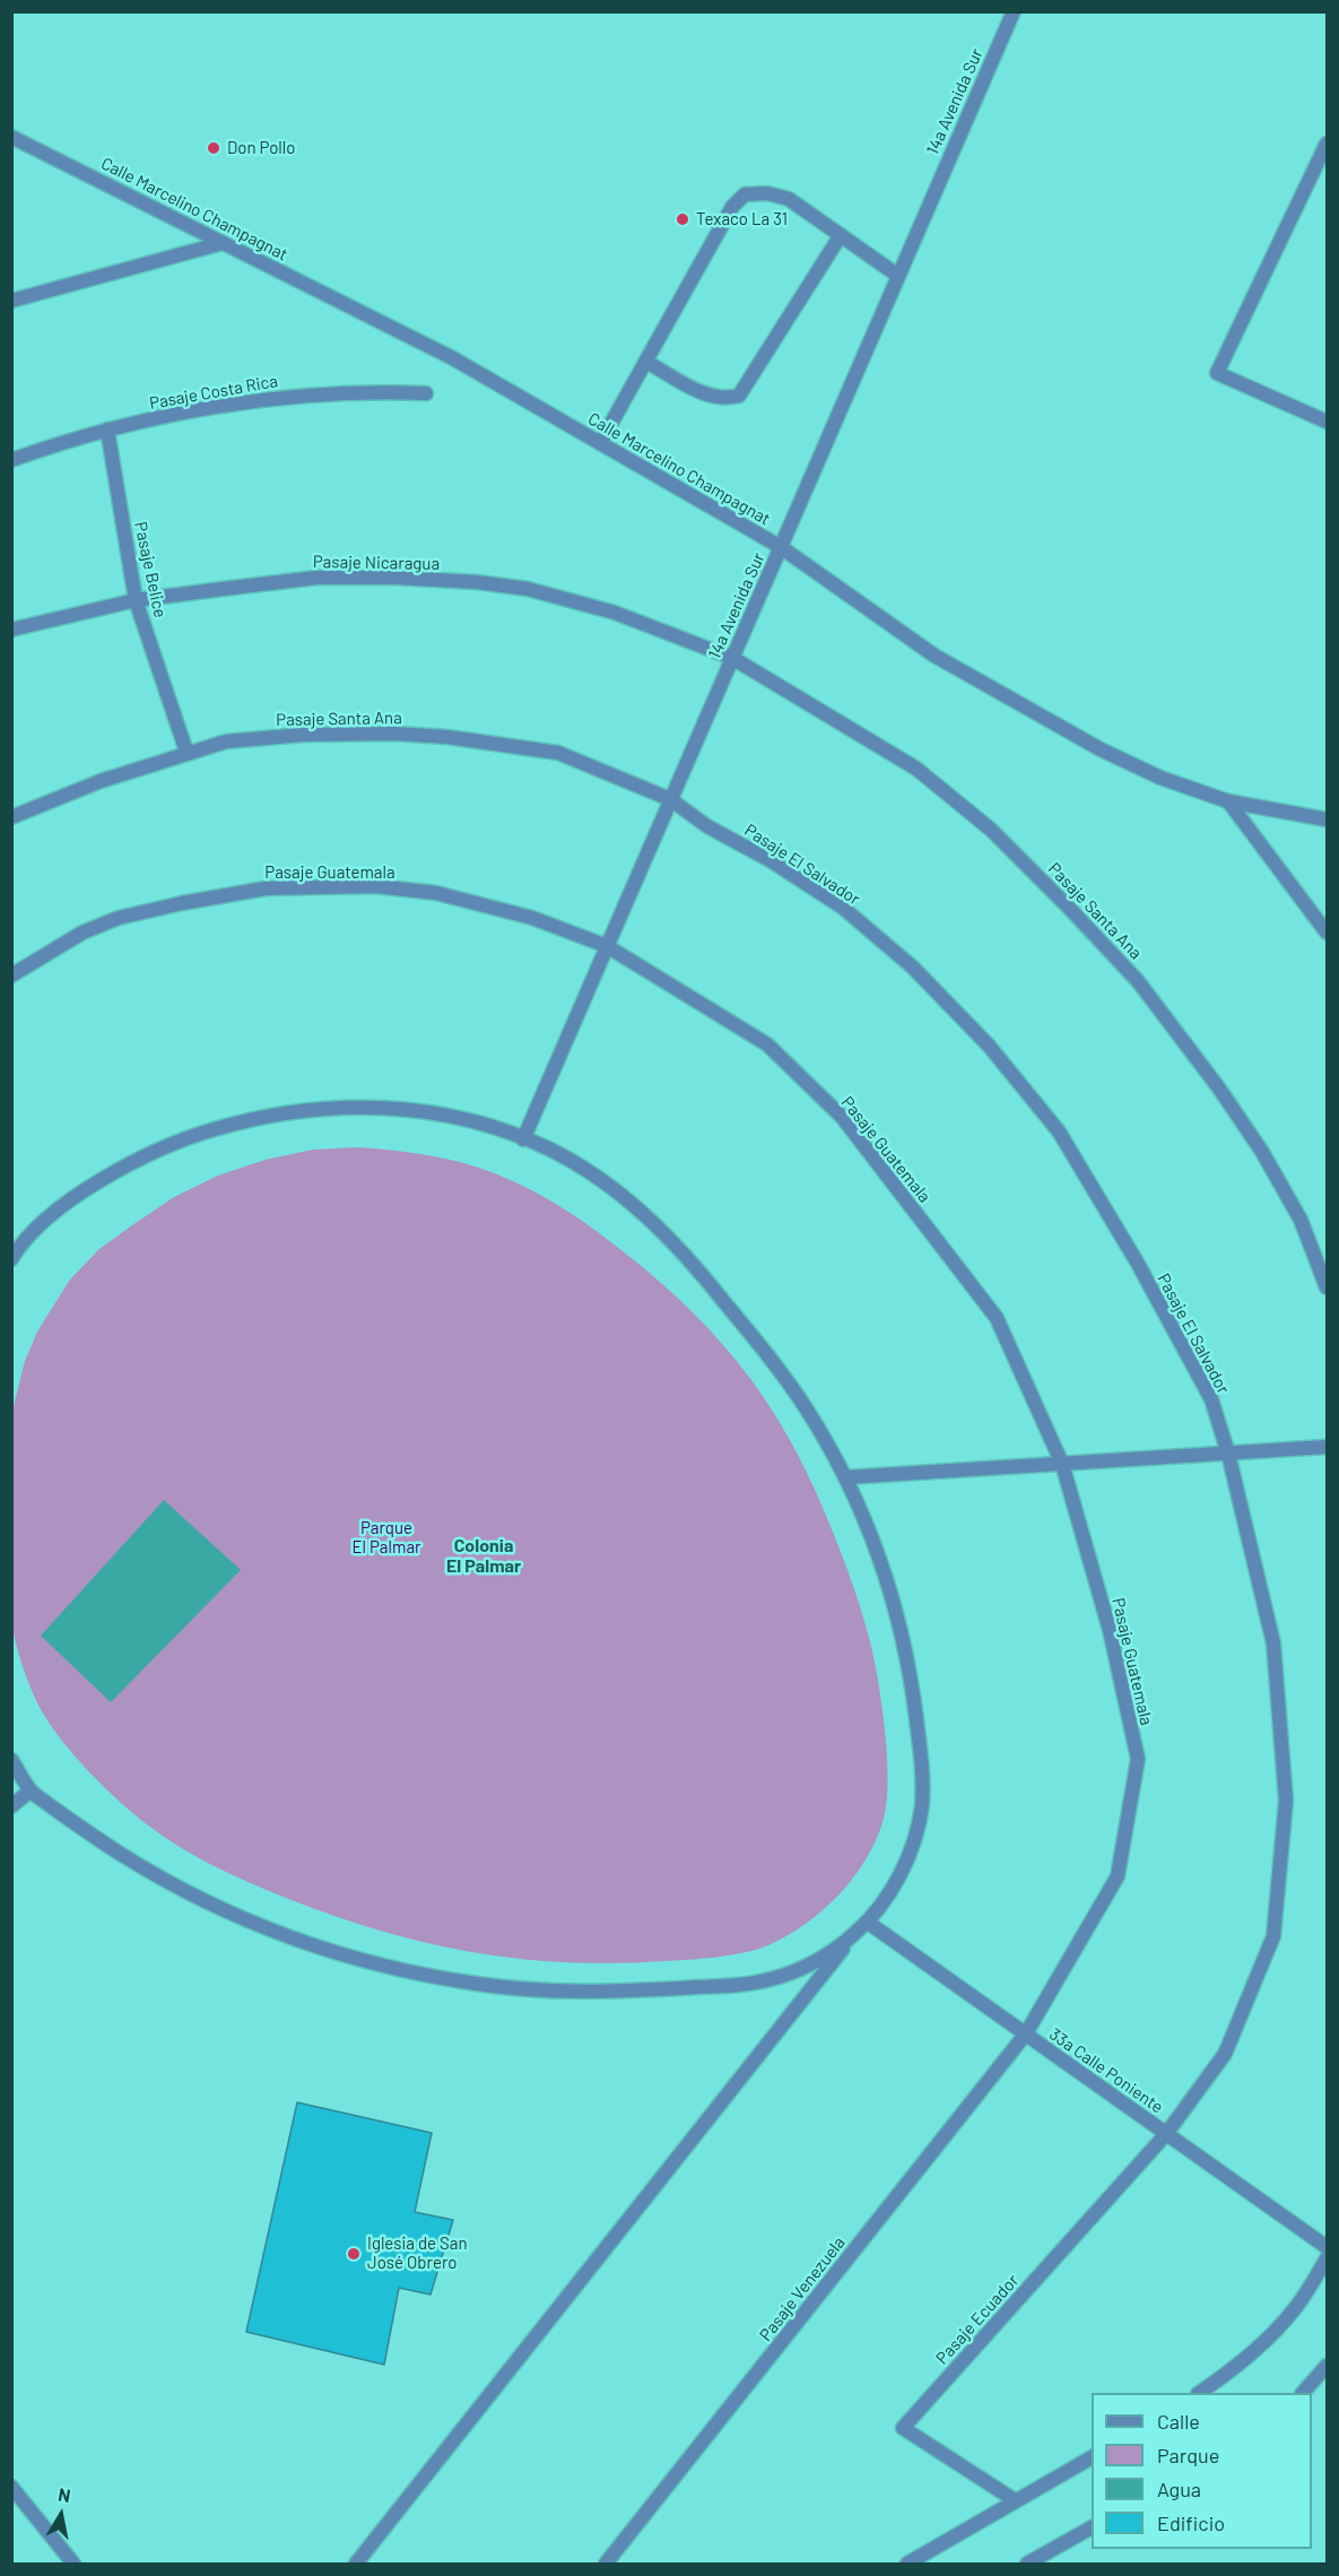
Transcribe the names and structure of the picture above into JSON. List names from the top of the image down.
{
  "streets": {
    "street": [
      "14a Avenida Sur",
      "Calle Marcelino Champagnat",
      "Pasaje Costa Rica",
      "Pasaje Nicaragua",
      "Pasaje Belice",
      "Pasaje Santa Ana",
      "Pasaje El Salvador",
      "Pasaje Guatemala",
      "33a Calle Poniente",
      "Pasaje Venezuela",
      "Pasaje Ecuador"
    ]
  },
  "crossings": [
    ["14a Avenida Sur", "Calle Marcelino Champagnat"],
    ["14a Avenida Sur", "Pasaje Nicaragua"],
    ["14a Avenida Sur", "Pasaje Santa Ana"],
    ["14a Avenida Sur", "Pasaje El Salvador"],
    ["14a Avenida Sur", "Pasaje Guatemala"],
    ["Pasaje Costa Rica", "Pasaje Belice"],
    ["Pasaje Nicaragua", "Pasaje Belice"],
    ["Pasaje Nicaragua", "Pasaje Santa Ana"],
    ["Pasaje Belice", "Pasaje Santa Ana"],
    ["Pasaje Santa Ana", "Pasaje El Salvador"],
    ["Pasaje El Salvador", "33a Calle Poniente"],
    ["Pasaje El Salvador", "Pasaje Ecuador"],
    ["Pasaje Guatemala", "33a Calle Poniente"],
    ["Pasaje Guatemala", "Pasaje Venezuela"],
    ["33a Calle Poniente", "Pasaje Venezuela"],
    ["33a Calle Poniente", "Pasaje Ecuador"]
  ],
  "districts": ["Colonia El Palmar"],
  "parks": ["Parque El Palmar"],
  "places": ["Don Pollo", "Texaco La 31", "Iglesia de San José Obrero"],
  "legend": [
    "Calle",
    "Parque",
    "Agua",
    "Edificio"
  ],
  "north": "top"
}
